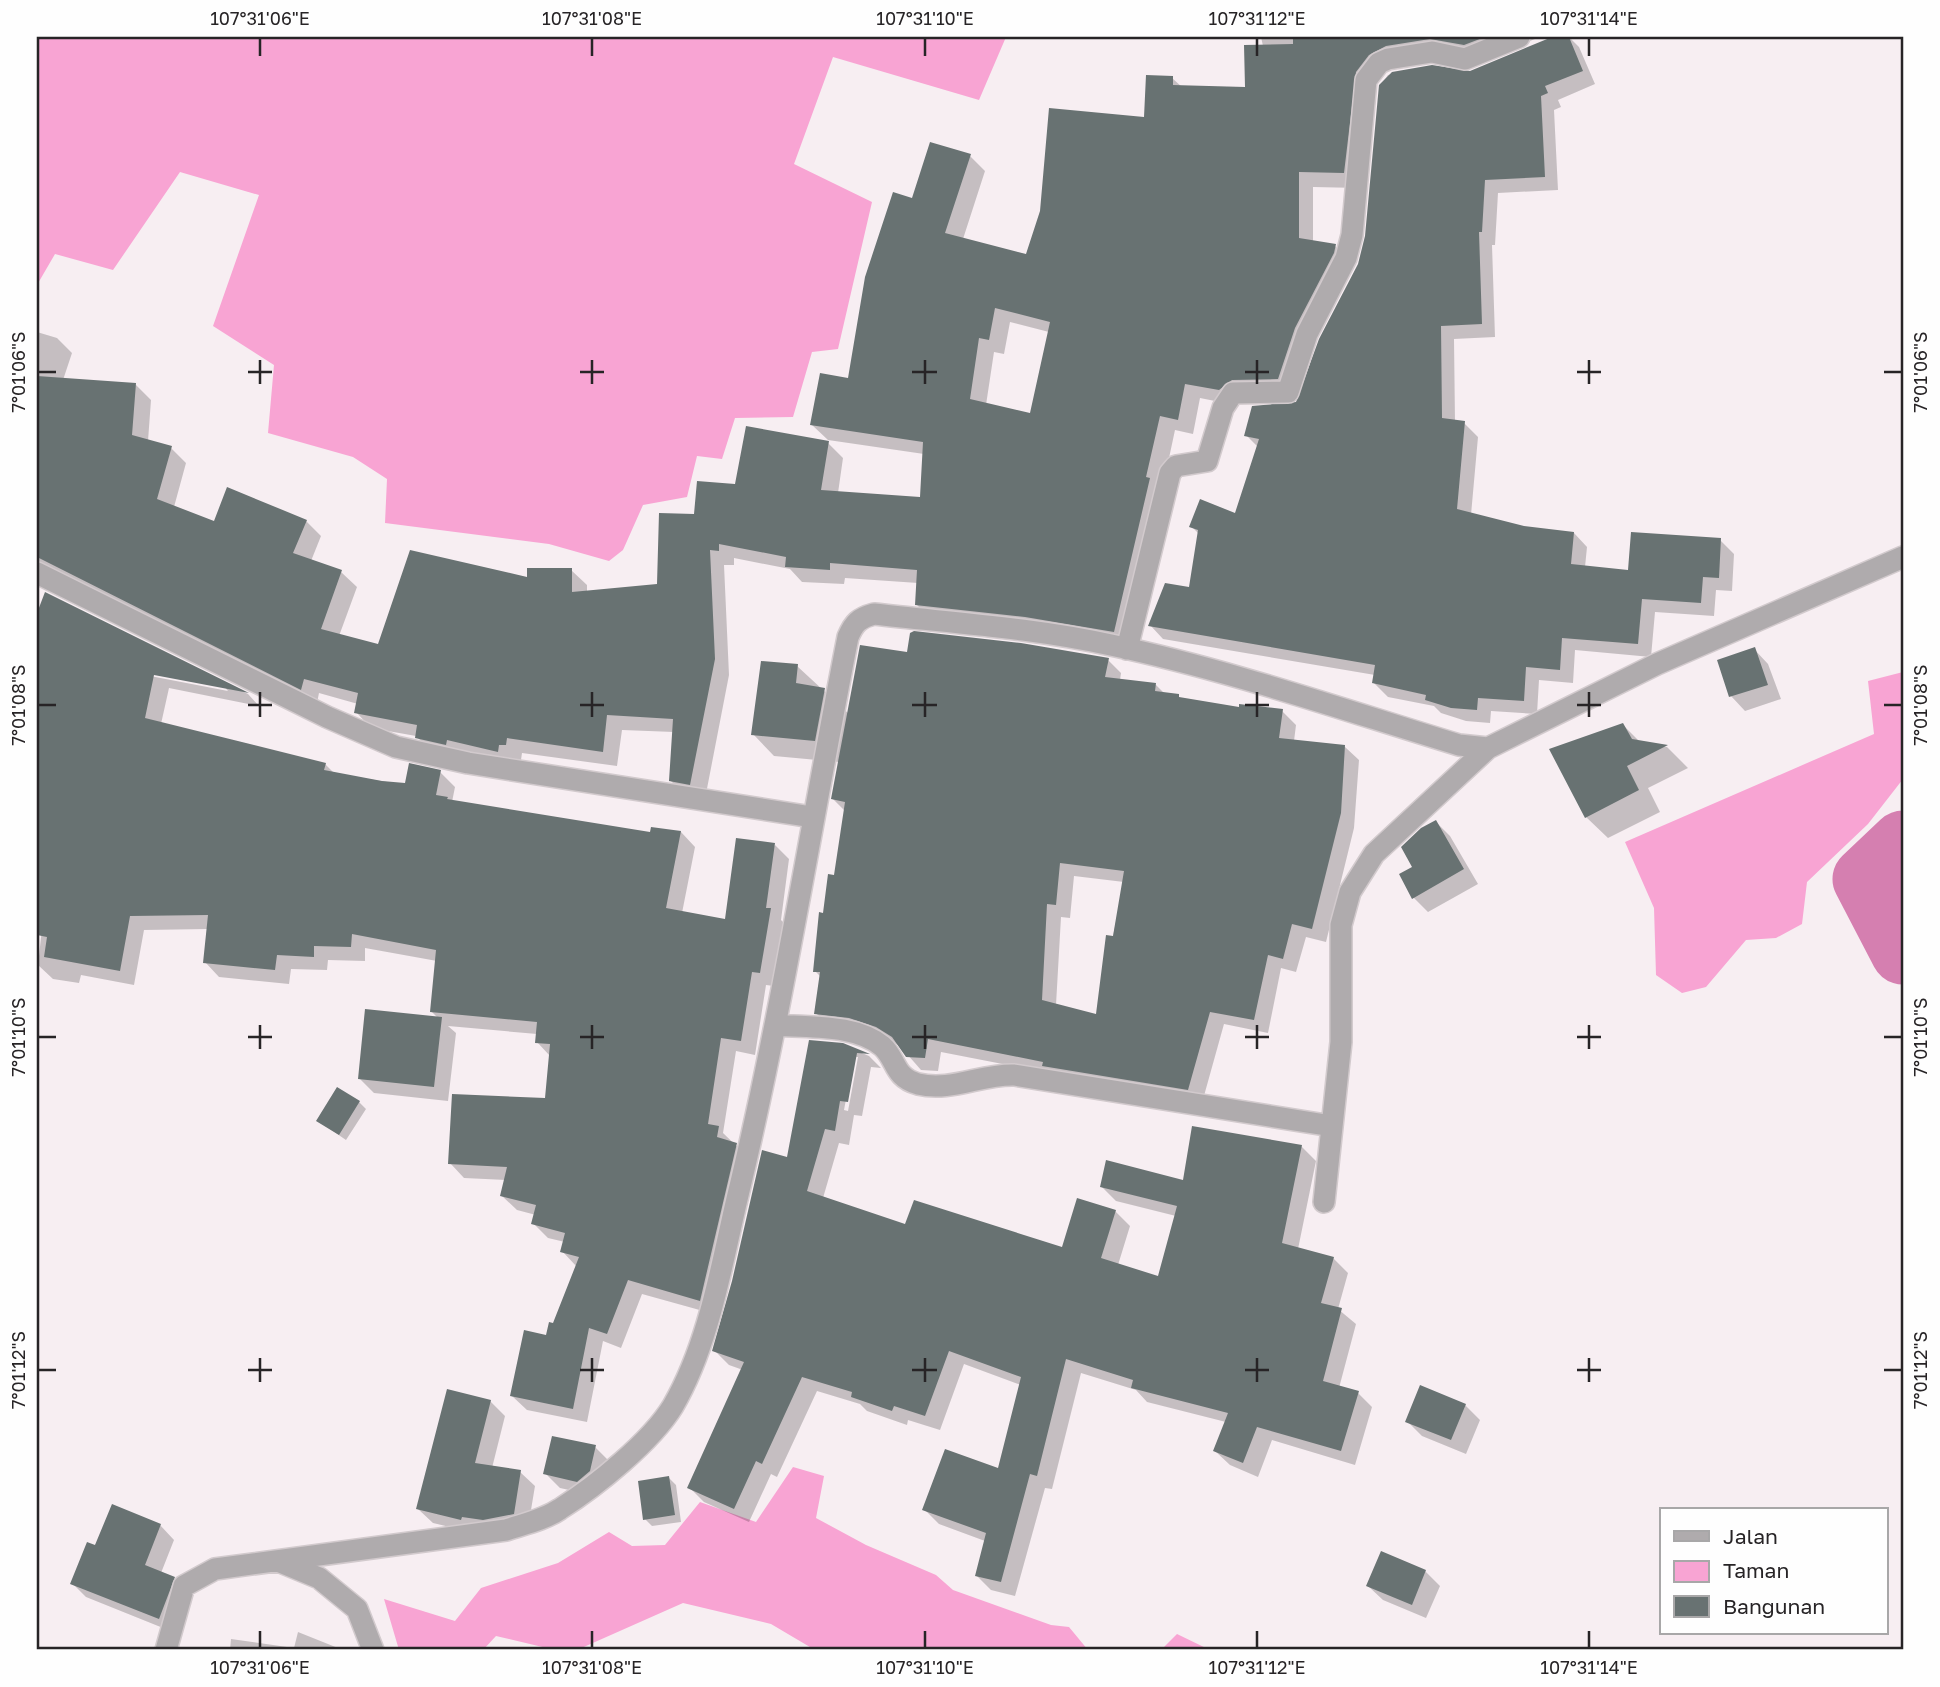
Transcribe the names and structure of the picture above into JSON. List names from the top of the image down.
{
  "legend": ["Jalan", "Taman", "Bangunan"],
  "coordinates": [
    "107°31'06\"E",
    "107°31'08\"E",
    "107°31'10\"E",
    "107°31'12\"E",
    "107°31'14\"E",
    "7°01'06\"S",
    "7°01'08\"S",
    "7°01'10\"S",
    "7°01'12\"S"
  ]
}
